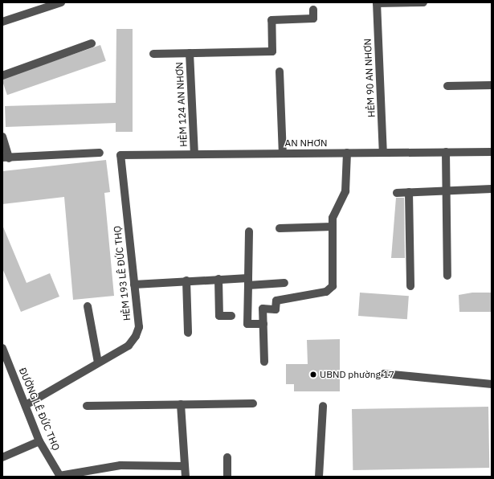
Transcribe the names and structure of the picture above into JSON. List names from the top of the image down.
{
  "streets": {
    "street": [
      "HẺM 90 AN NHƠN",
      "HẺM 124 AN NHƠN",
      "AN NHƠN",
      "HẺM 193 LÊ ĐỨC THỌ",
      "ĐƯỜNG LÊ ĐỨC THỌ"
    ]
  },
  "crossings": [
    ["HẺM 90 AN NHƠN", "AN NHƠN"],
    ["HẺM 124 AN NHƠN", "AN NHƠN"],
    ["AN NHƠN", "HẺM 193 LÊ ĐỨC THỌ"],
    ["HẺM 193 LÊ ĐỨC THỌ", "ĐƯỜNG LÊ ĐỨC THỌ"]
  ],
  "places": ["UBND phường 17"]
}
